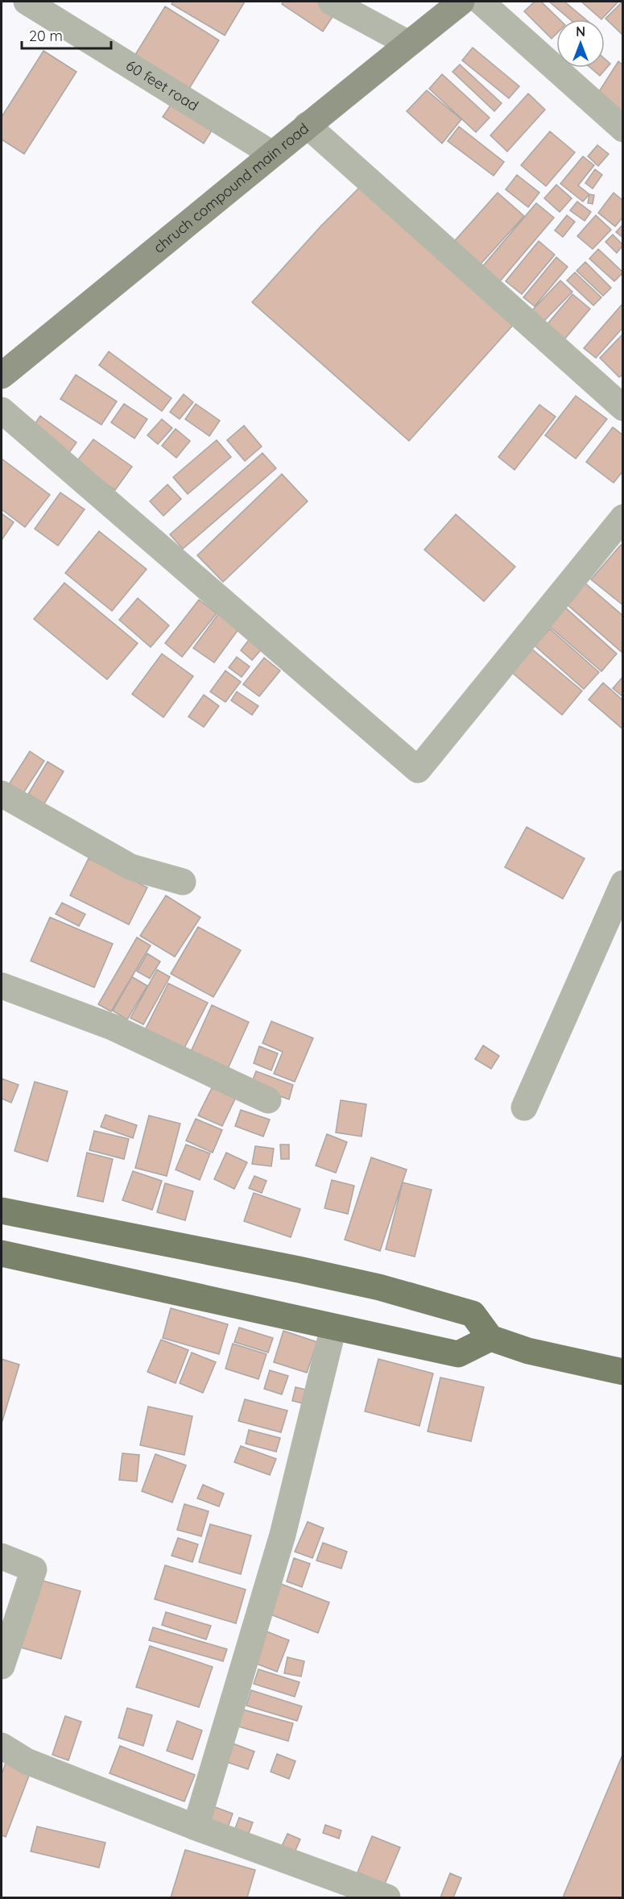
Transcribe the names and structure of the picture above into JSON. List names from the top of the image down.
{
  "streets": {
    "main road": ["chruch compound main road"],
    "street": ["60 feet road"]
  },
  "crossings": [
    ["60 feet road", "chruch compound main road"]
  ],
  "scale_bar": "20 m",
  "north": "top"
}
